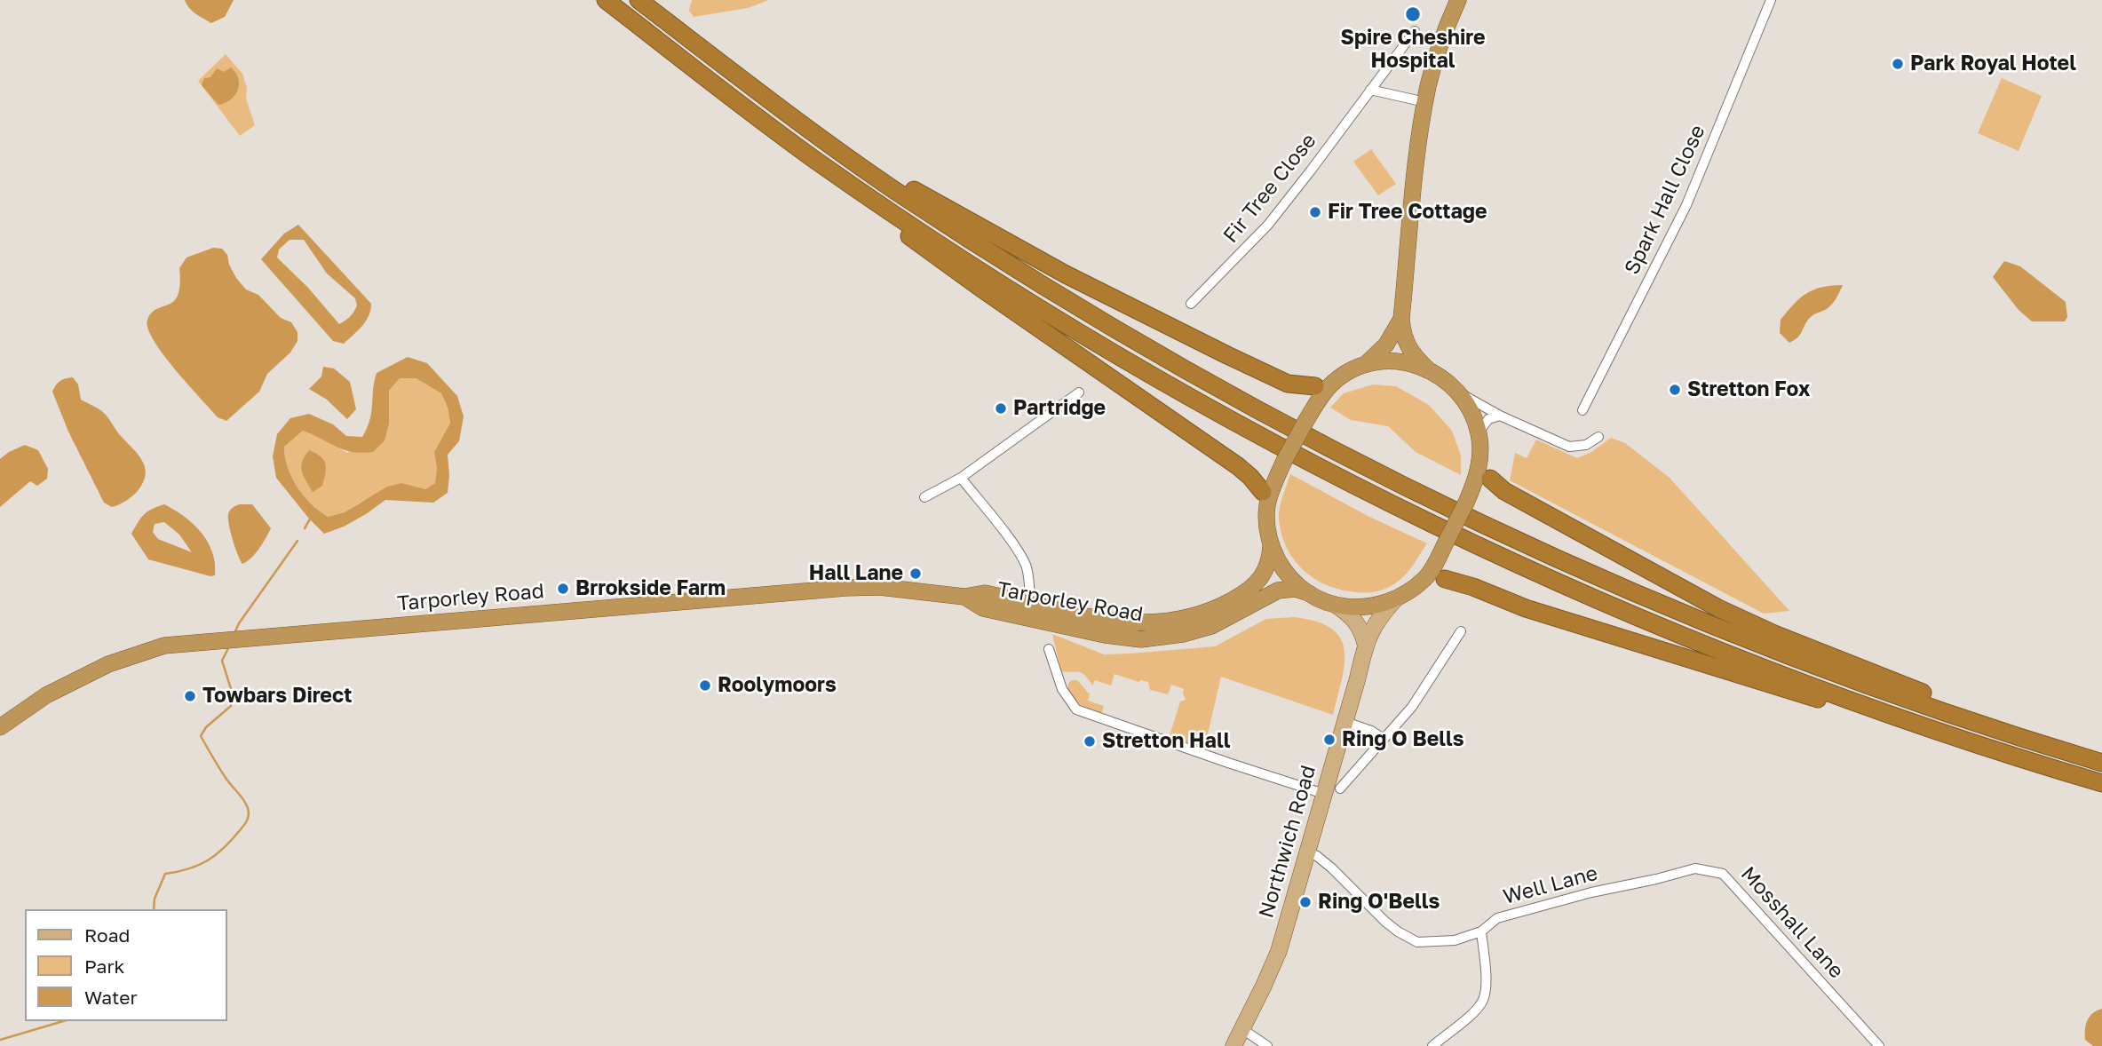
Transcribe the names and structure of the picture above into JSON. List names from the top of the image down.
{
  "streets": {
    "highway": ["Tarporley Road"],
    "main road": ["Northwich Road"],
    "street": [
      "Fir Tree Close",
      "Spark Hall Close",
      "Well Lane",
      "Mosshall Lane"
    ]
  },
  "crossings": [
    ["Northwich Road", "Well Lane"],
    ["Well Lane", "Mosshall Lane"]
  ],
  "places": [
    "Spire Cheshire Hospital",
    "Park Royal Hotel",
    "Fir Tree Cottage",
    "Stretton Fox",
    "Partridge",
    "Hall Lane",
    "Brrokside Farm",
    "Roolymoors",
    "Towbars Direct",
    "Ring O Bells",
    "Stretton Hall",
    "Ring O'Bells"
  ],
  "legend": ["Road", "Park", "Water"]
}
